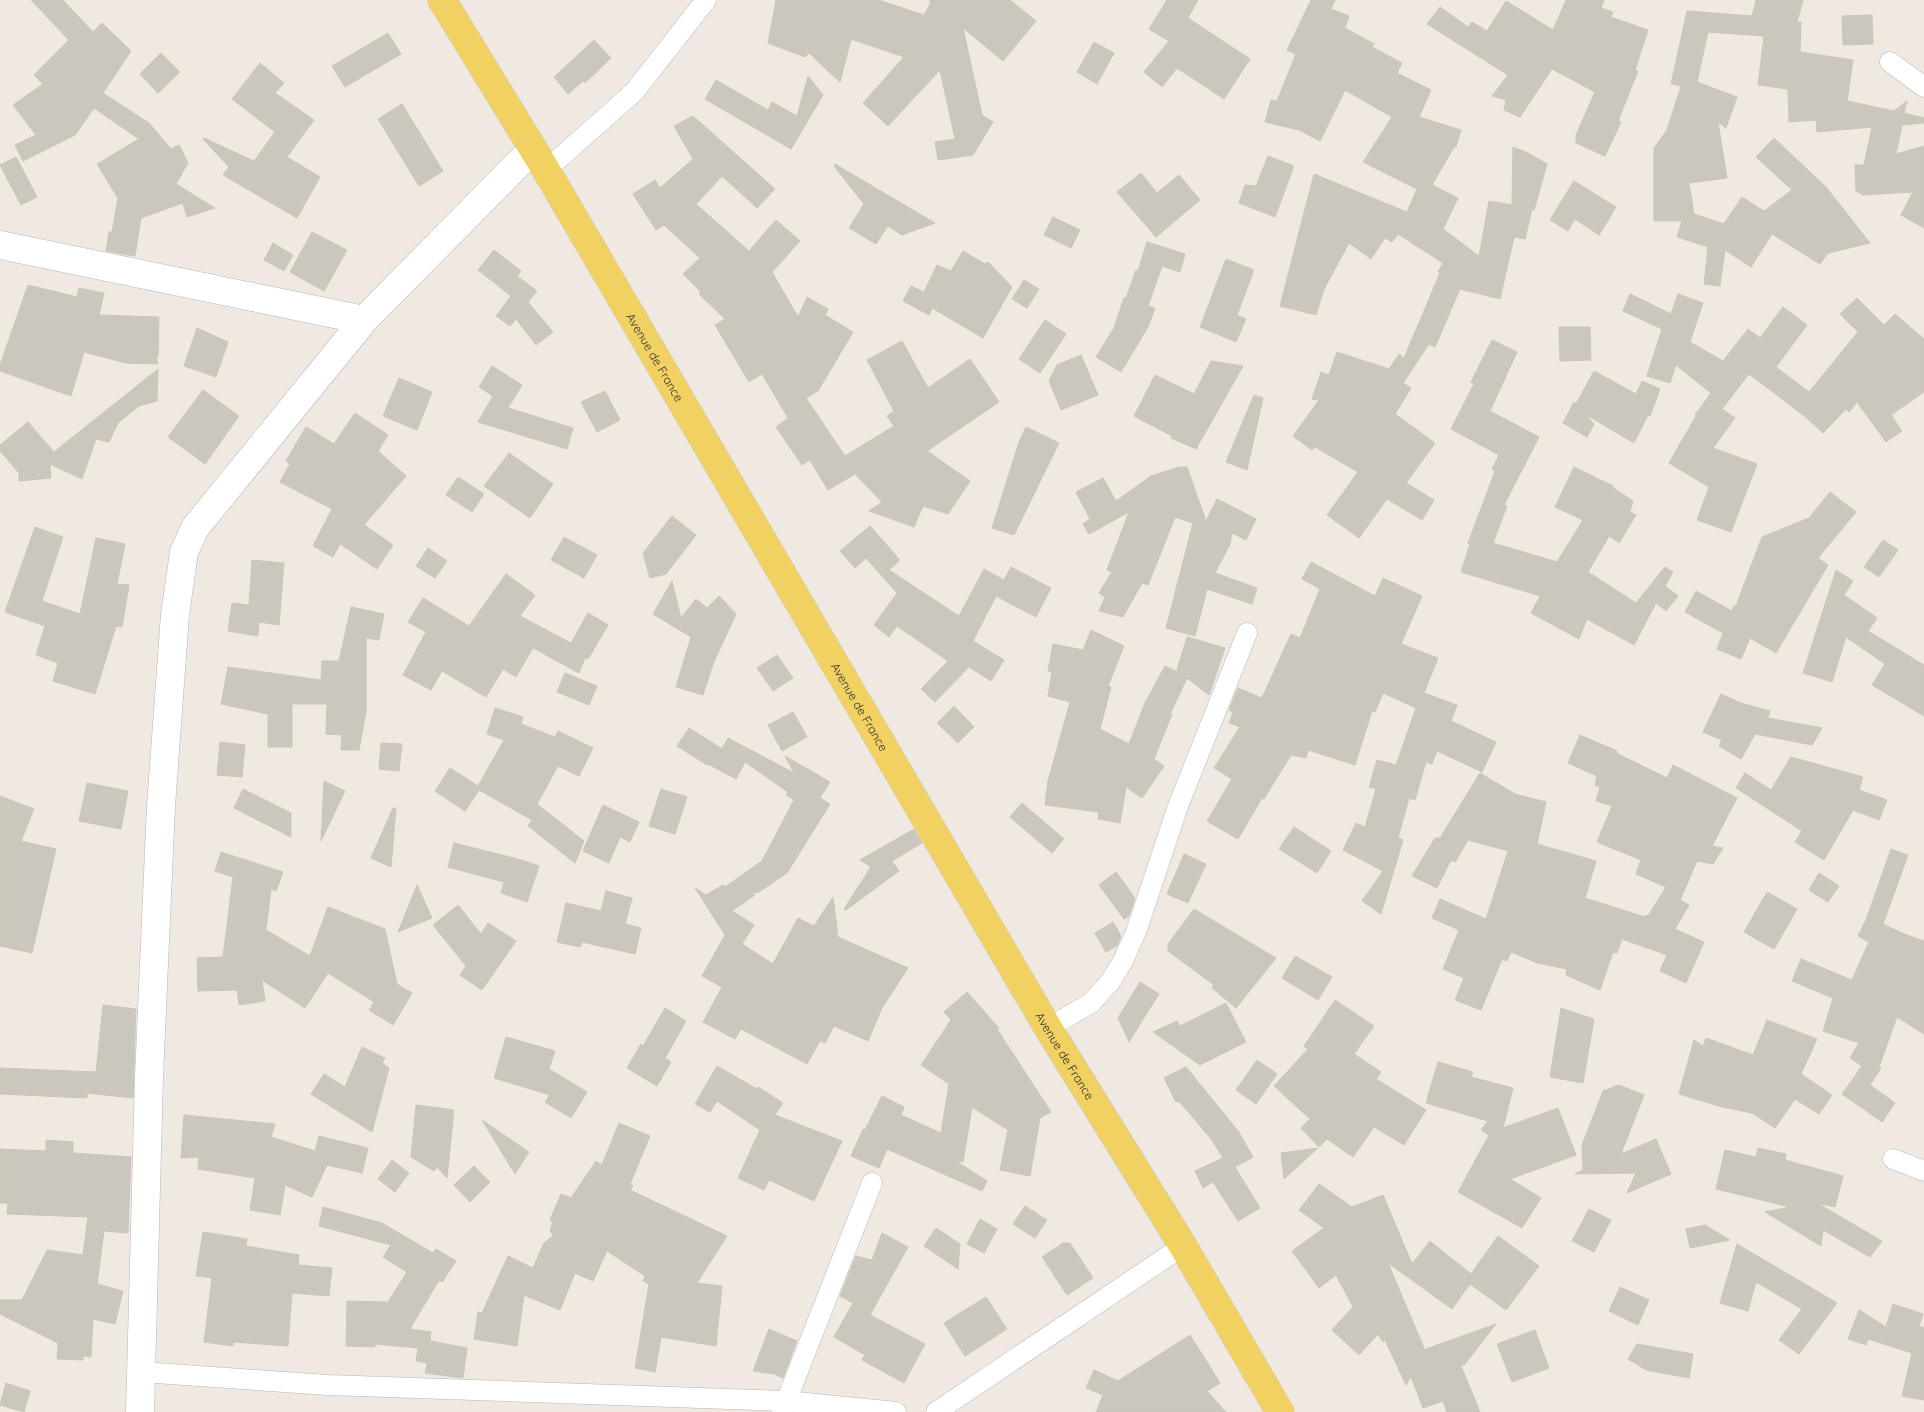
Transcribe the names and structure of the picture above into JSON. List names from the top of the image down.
{
  "streets": {
    "main road": ["Avenue de France"]
  }
}
